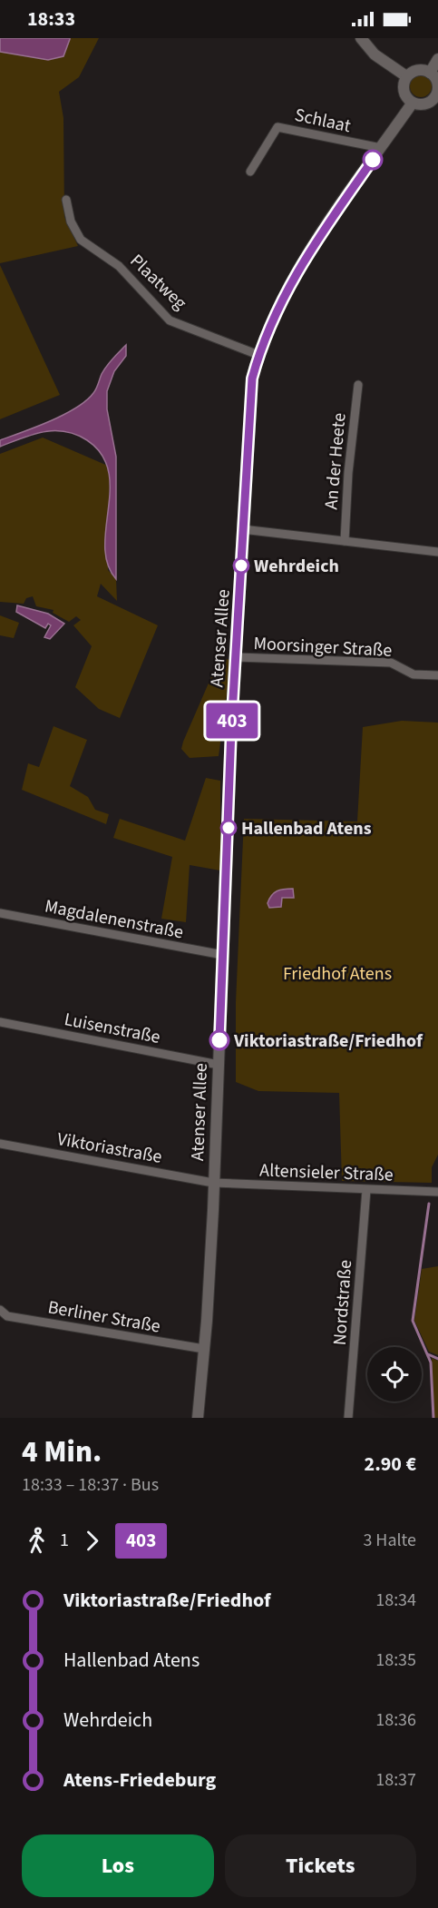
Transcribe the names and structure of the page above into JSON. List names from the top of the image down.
{
  "streets": {
    "street": [
      "Schlaat",
      "Plaatweg",
      "An der Heete",
      "Atenser Allee",
      "Moorsinger Straße",
      "Magdalenenstraße",
      "Luisenstraße",
      "Viktoriastraße",
      "Altensieler Straße",
      "Nordstraße",
      "Berliner Straße"
    ]
  },
  "crossings": [
    ["Schlaat", "Atenser Allee"],
    ["Plaatweg", "Atenser Allee"],
    ["Atenser Allee", "Moorsinger Straße"],
    ["Atenser Allee", "Magdalenenstraße"],
    ["Atenser Allee", "Luisenstraße"],
    ["Atenser Allee", "Viktoriastraße"],
    ["Atenser Allee", "Altensieler Straße"],
    ["Atenser Allee", "Berliner Straße"],
    ["Viktoriastraße", "Altensieler Straße"],
    ["Altensieler Straße", "Nordstraße"]
  ],
  "parks": ["Friedhof Atens"],
  "places": ["Wehrdeich", "Hallenbad Atens", "Viktoriastraße/Friedhof"],
  "lines": ["bus line 403"],
  "page": {
    "status": "18:33",
    "on_map": "403",
    "heading": ["4 Min.", "18:33 – 18:37 · Bus", "2.90 €"],
    "legs": ["1", "403", "3 Halte"],
    "list": [
      {
        "name": "Viktoriastraße/Friedhof",
        "value": "18:34"
      },
      {
        "name": "Hallenbad Atens",
        "value": "18:35"
      },
      {
        "name": "Wehrdeich",
        "value": "18:36"
      },
      {
        "name": "Atens-Friedeburg",
        "value": "18:37"
      }
    ],
    "buttons": ["Los", "Tickets"]
  }
}
